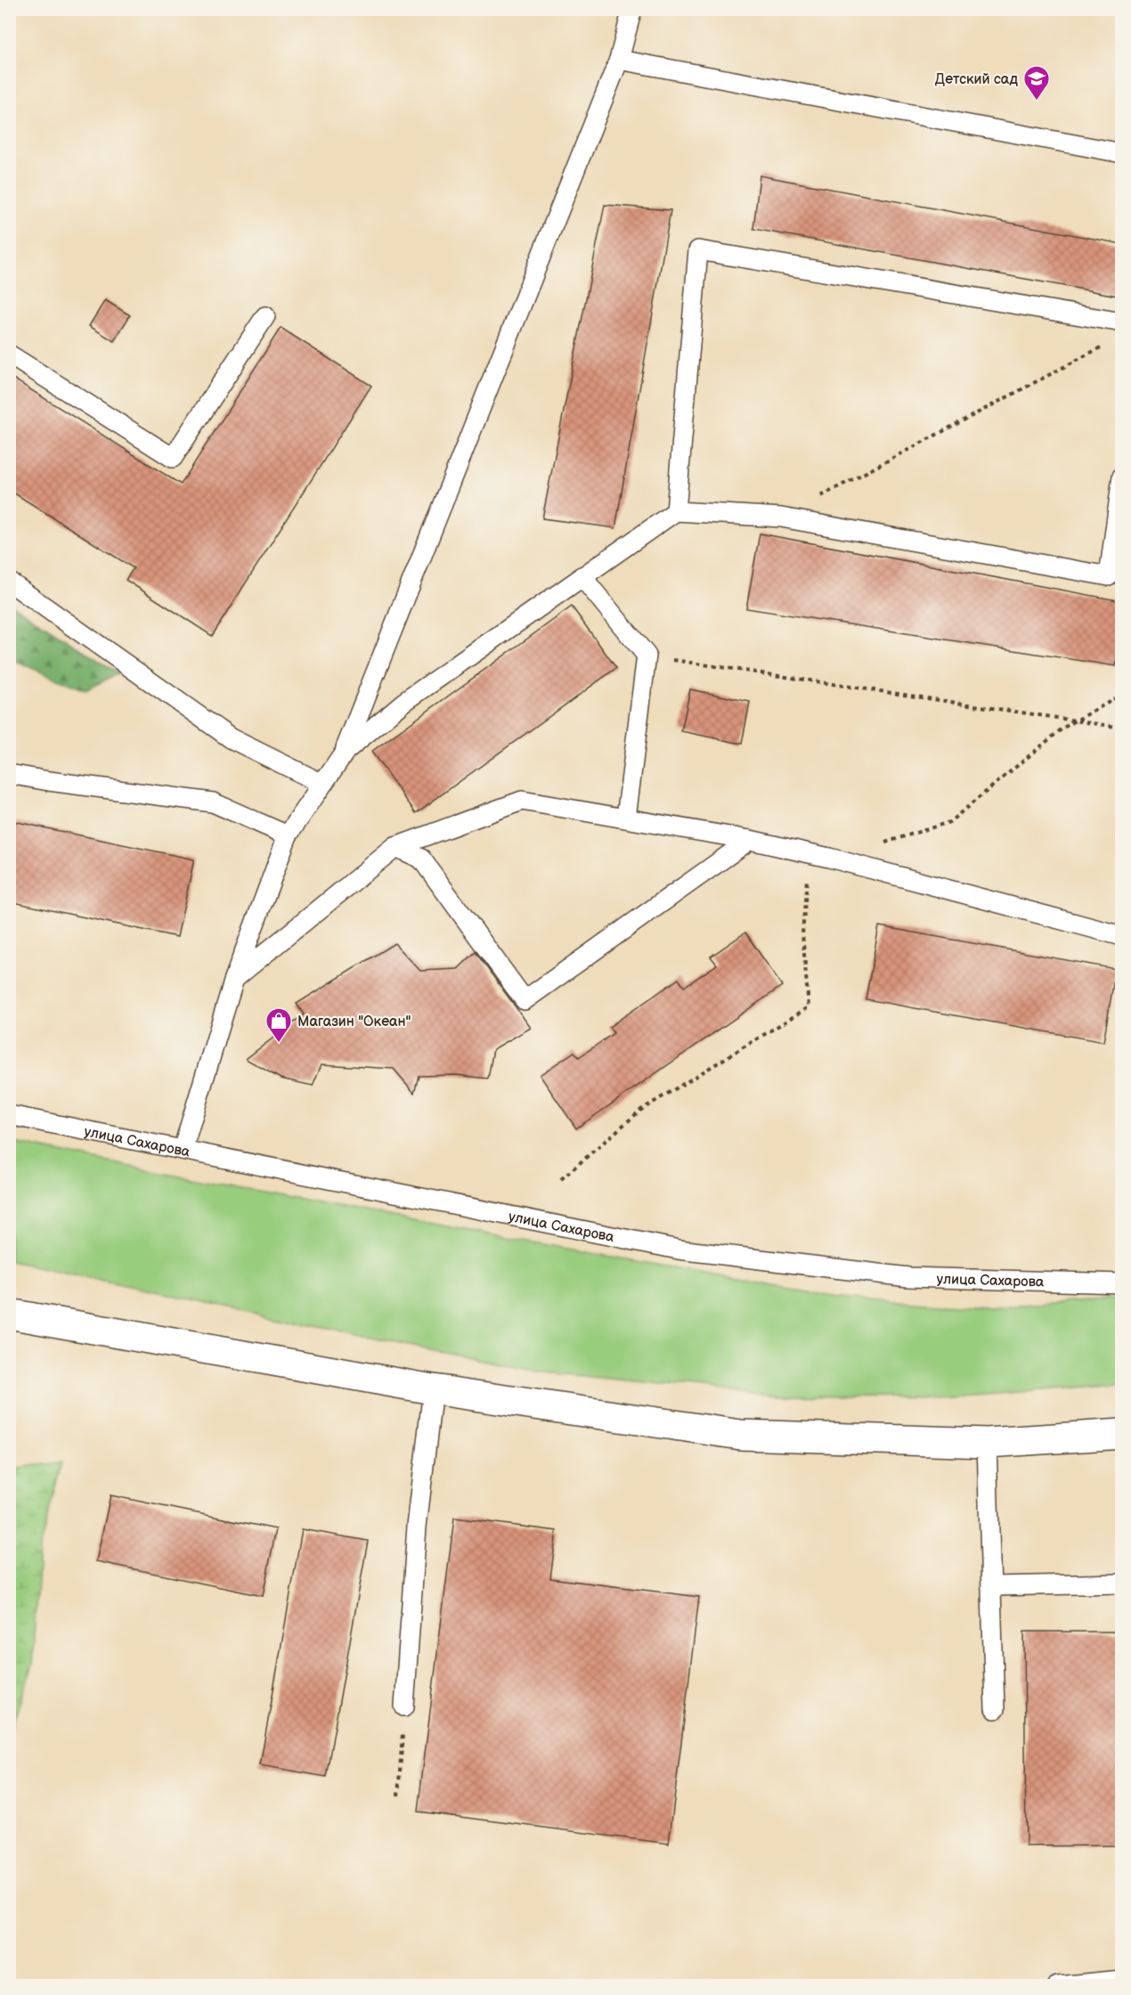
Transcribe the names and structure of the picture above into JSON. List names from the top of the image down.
{
  "streets": {
    "lane": ["улица Сахарова"]
  },
  "places": {
    "school or university": ["Детский сад"],
    "shop": ["Магазин \"Океан\""]
  }
}
